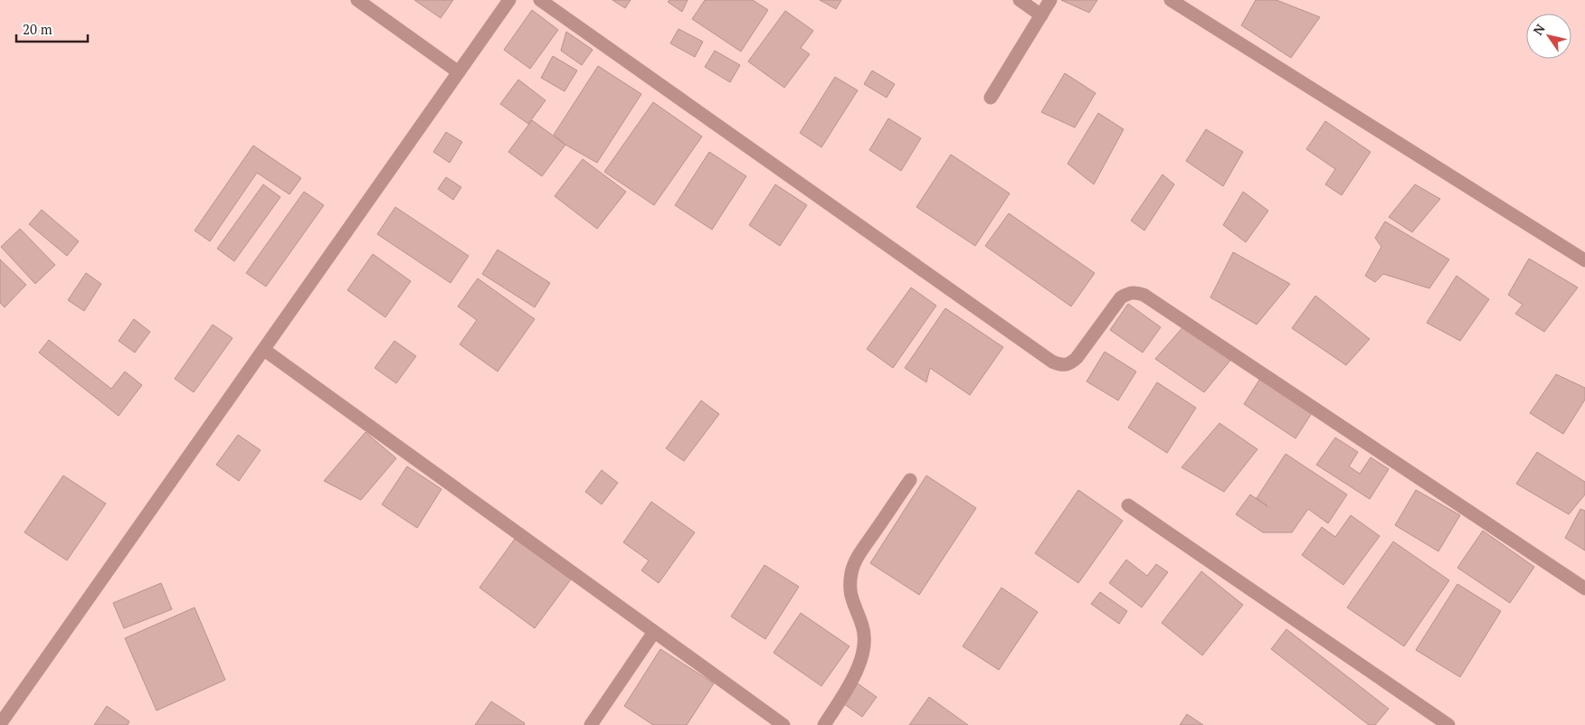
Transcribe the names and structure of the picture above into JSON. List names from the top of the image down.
{
  "scale_bar": "20 m",
  "north": "top left"
}
